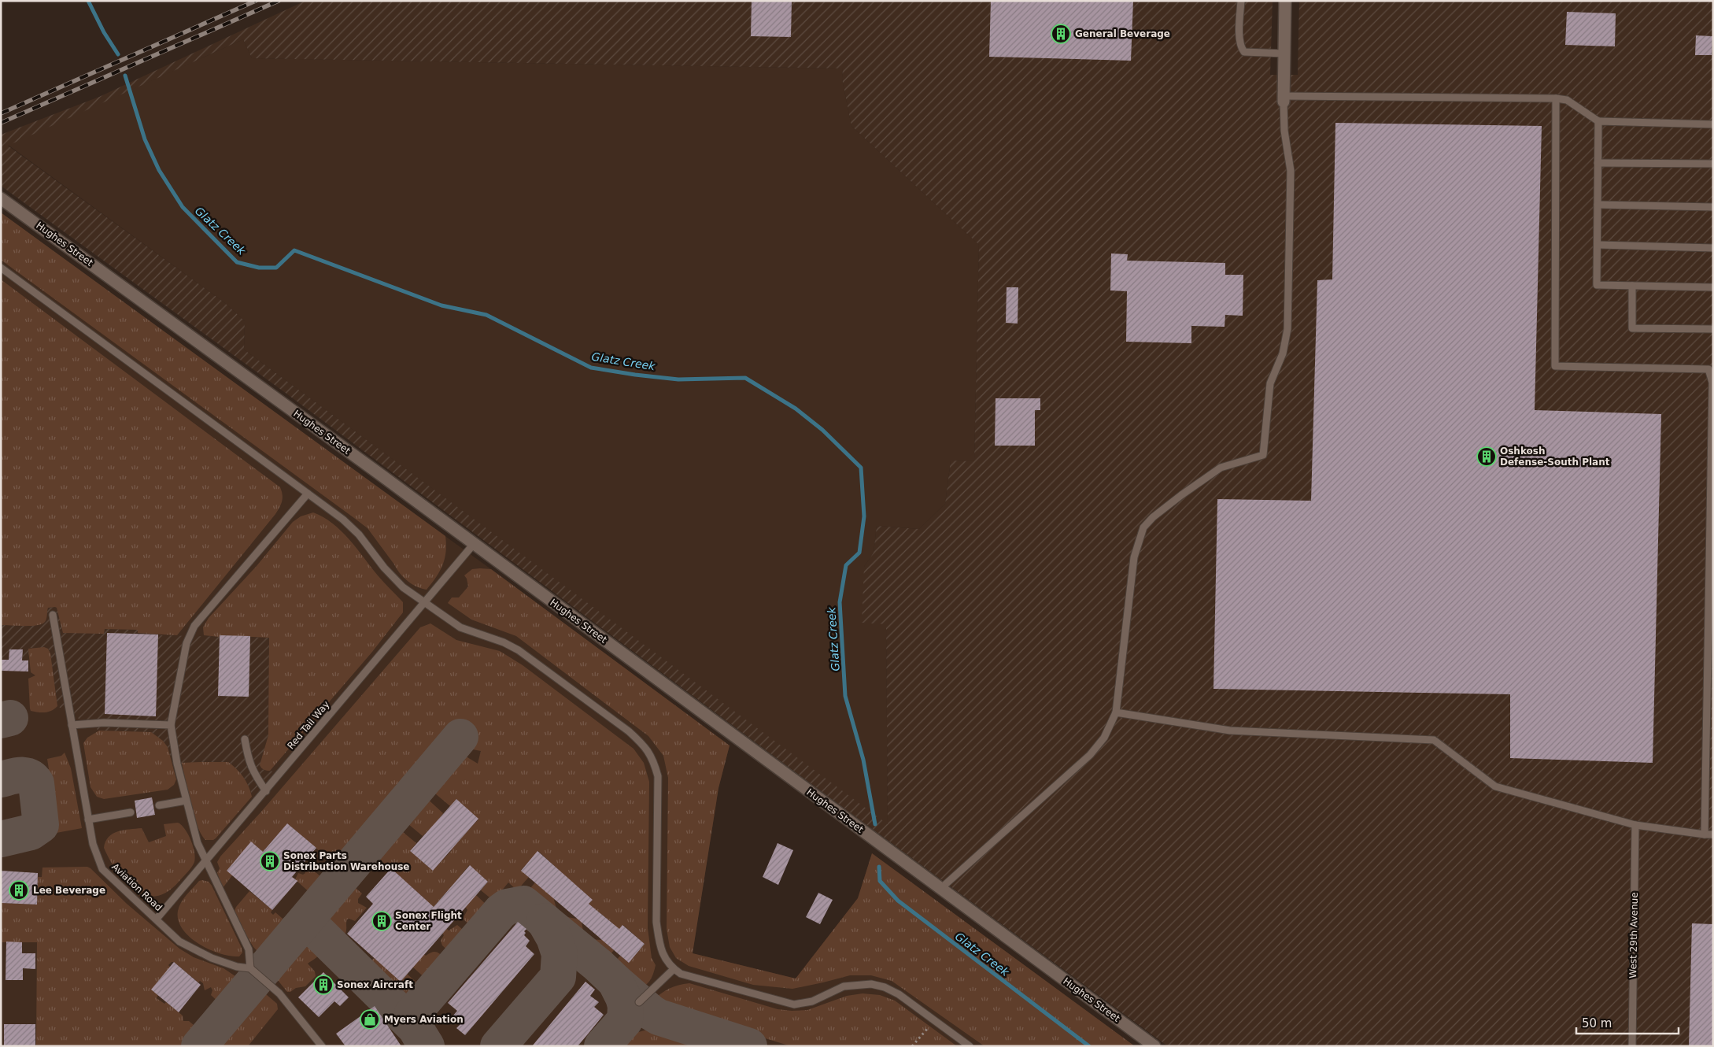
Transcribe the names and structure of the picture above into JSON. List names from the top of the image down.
{
  "streets": {
    "street": ["Hughes Street"],
    "lane": ["Red Tail Way", "Aviation Road", "West 29th Avenue"]
  },
  "crossings": [
    ["Hughes Street", "Red Tail Way"],
    ["Red Tail Way", "Aviation Road"]
  ],
  "water": ["Glatz Creek"],
  "places": {
    "building": [
      "General Beverage",
      "Oshkosh Defense-South Plant",
      "Sonex Parts Distribution Warehouse",
      "Lee Beverage",
      "Sonex Flight Center",
      "Sonex Aircraft"
    ],
    "shop": ["Myers Aviation"]
  },
  "scale_bar": "50 m"
}
